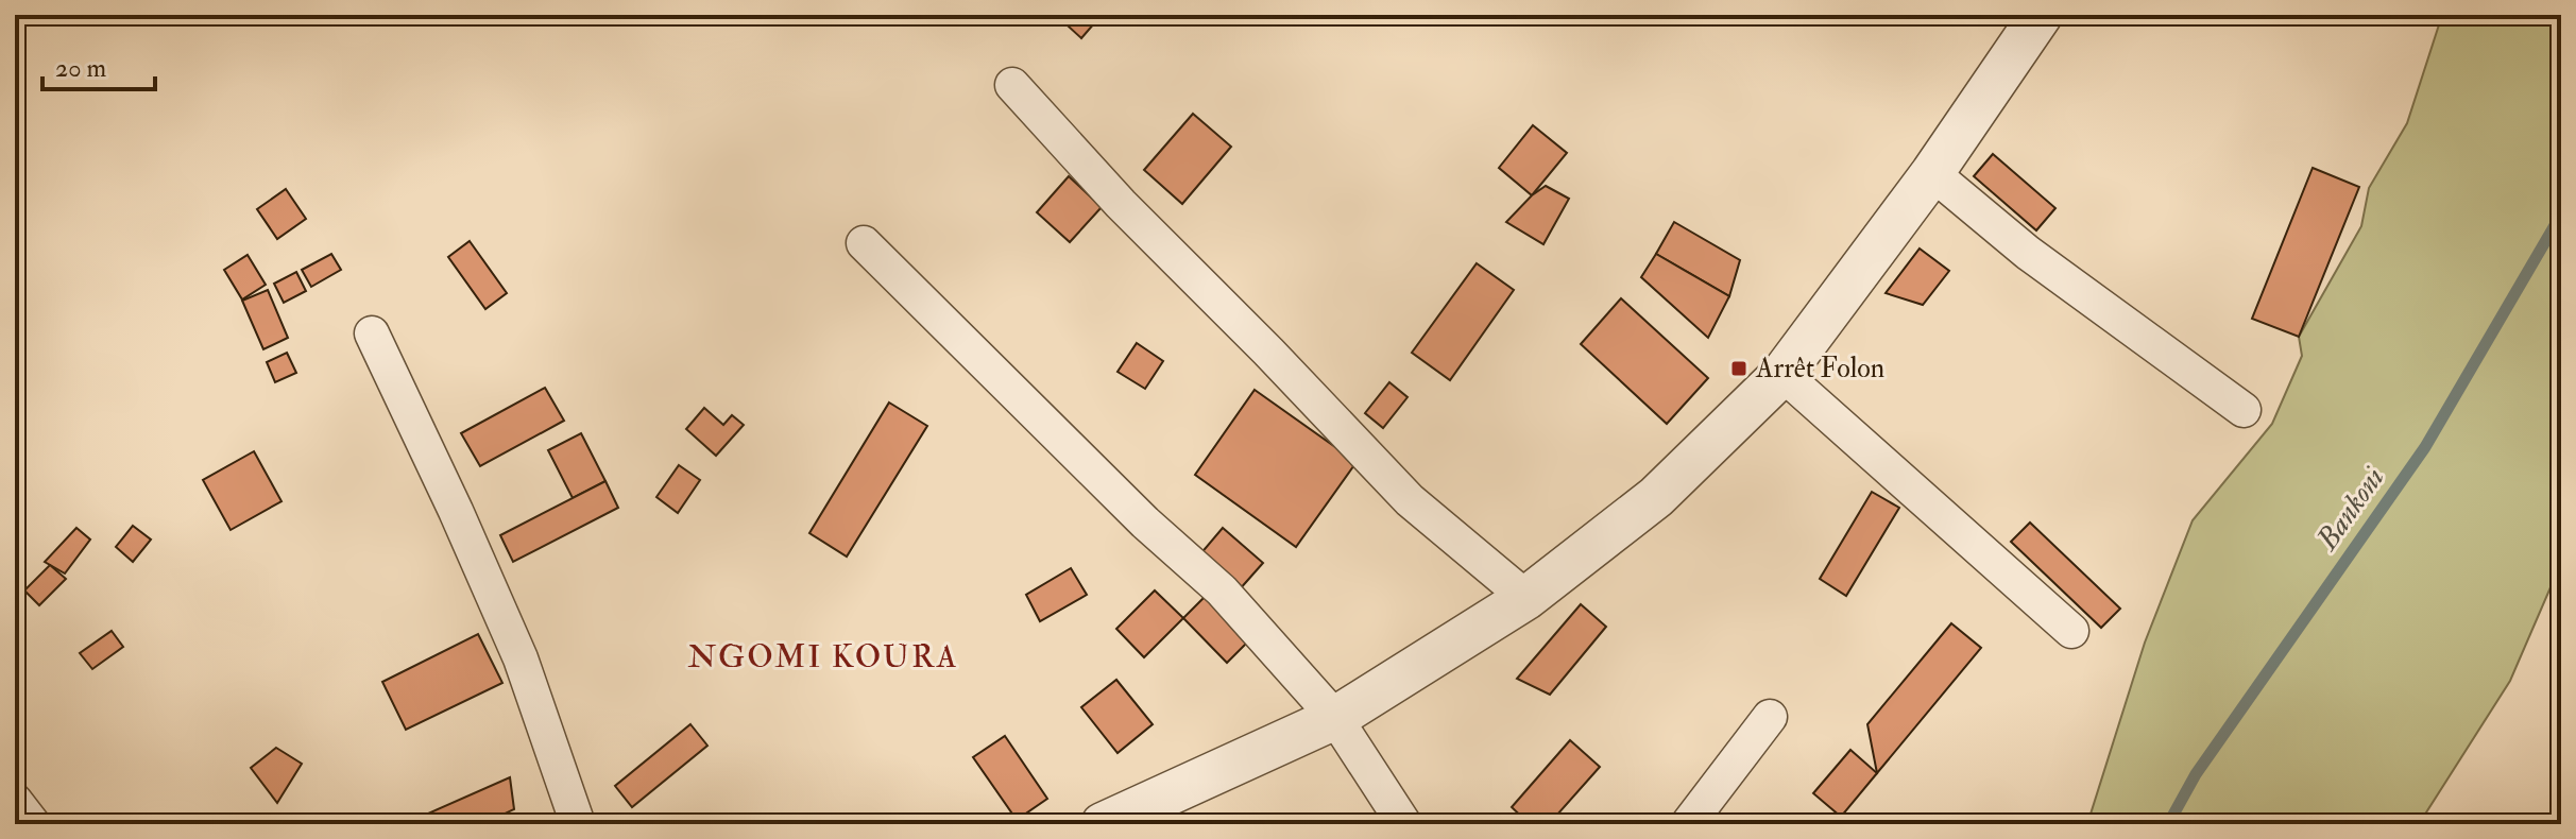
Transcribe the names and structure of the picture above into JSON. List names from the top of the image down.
{
  "districts": ["NGOMI KOURA"],
  "water": ["Bankoni"],
  "places": {
    "transit": ["Arrêt Folon"]
  },
  "scale_bar": "20 m"
}
